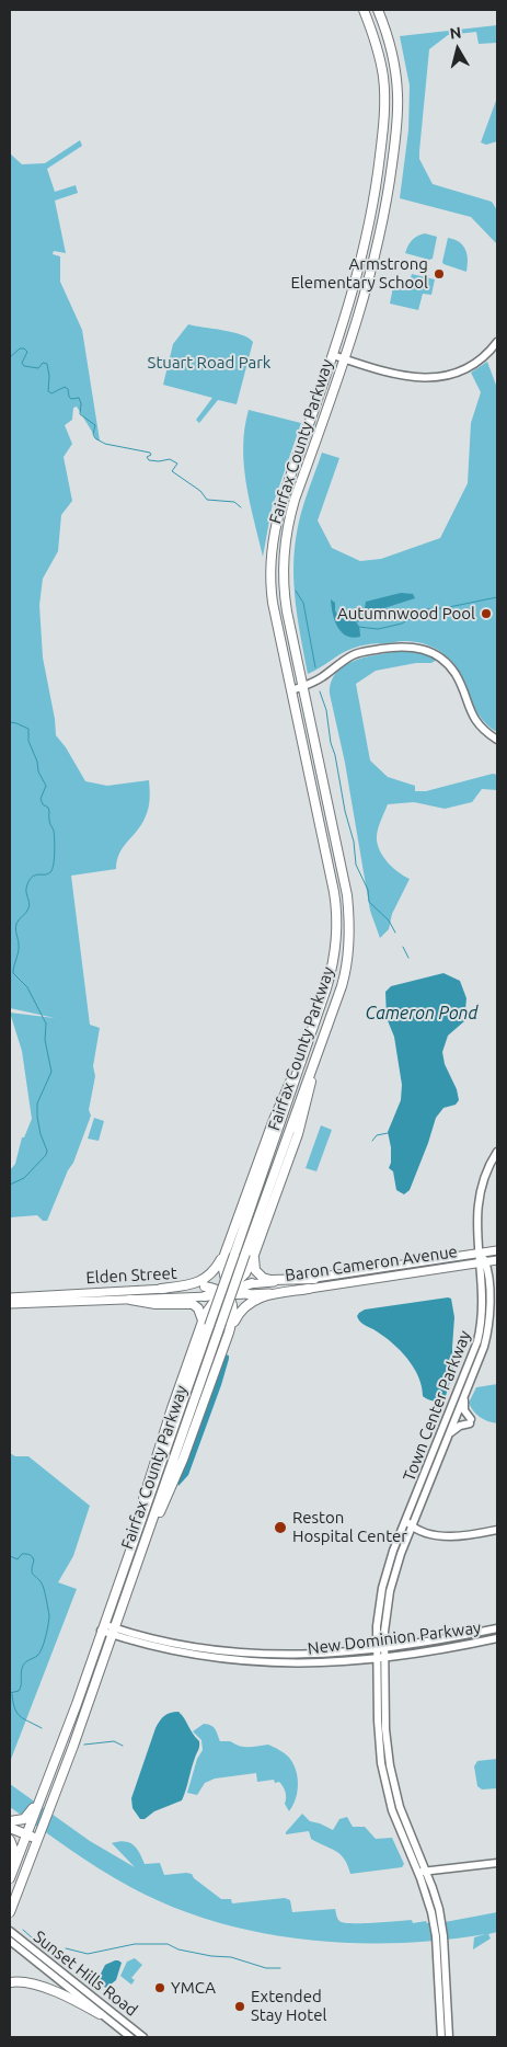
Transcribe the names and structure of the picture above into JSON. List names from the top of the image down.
{
  "streets": {
    "highway": ["Fairfax County Parkway"],
    "main road": [
      "Baron Cameron Avenue",
      "Elden Street",
      "Town Center Parkway",
      "New Dominion Parkway",
      "Sunset Hills Road"
    ]
  },
  "crossings": [
    ["Fairfax County Parkway", "New Dominion Parkway"],
    ["Baron Cameron Avenue", "Town Center Parkway"],
    ["Town Center Parkway", "New Dominion Parkway"]
  ],
  "water": ["Cameron Pond"],
  "parks": ["Stuart Road Park"],
  "places": [
    "Armstrong Elementary School",
    "Autumnwood Pool",
    "Reston Hospital Center",
    "YMCA",
    "Extended Stay Hotel"
  ],
  "north": "top"
}
